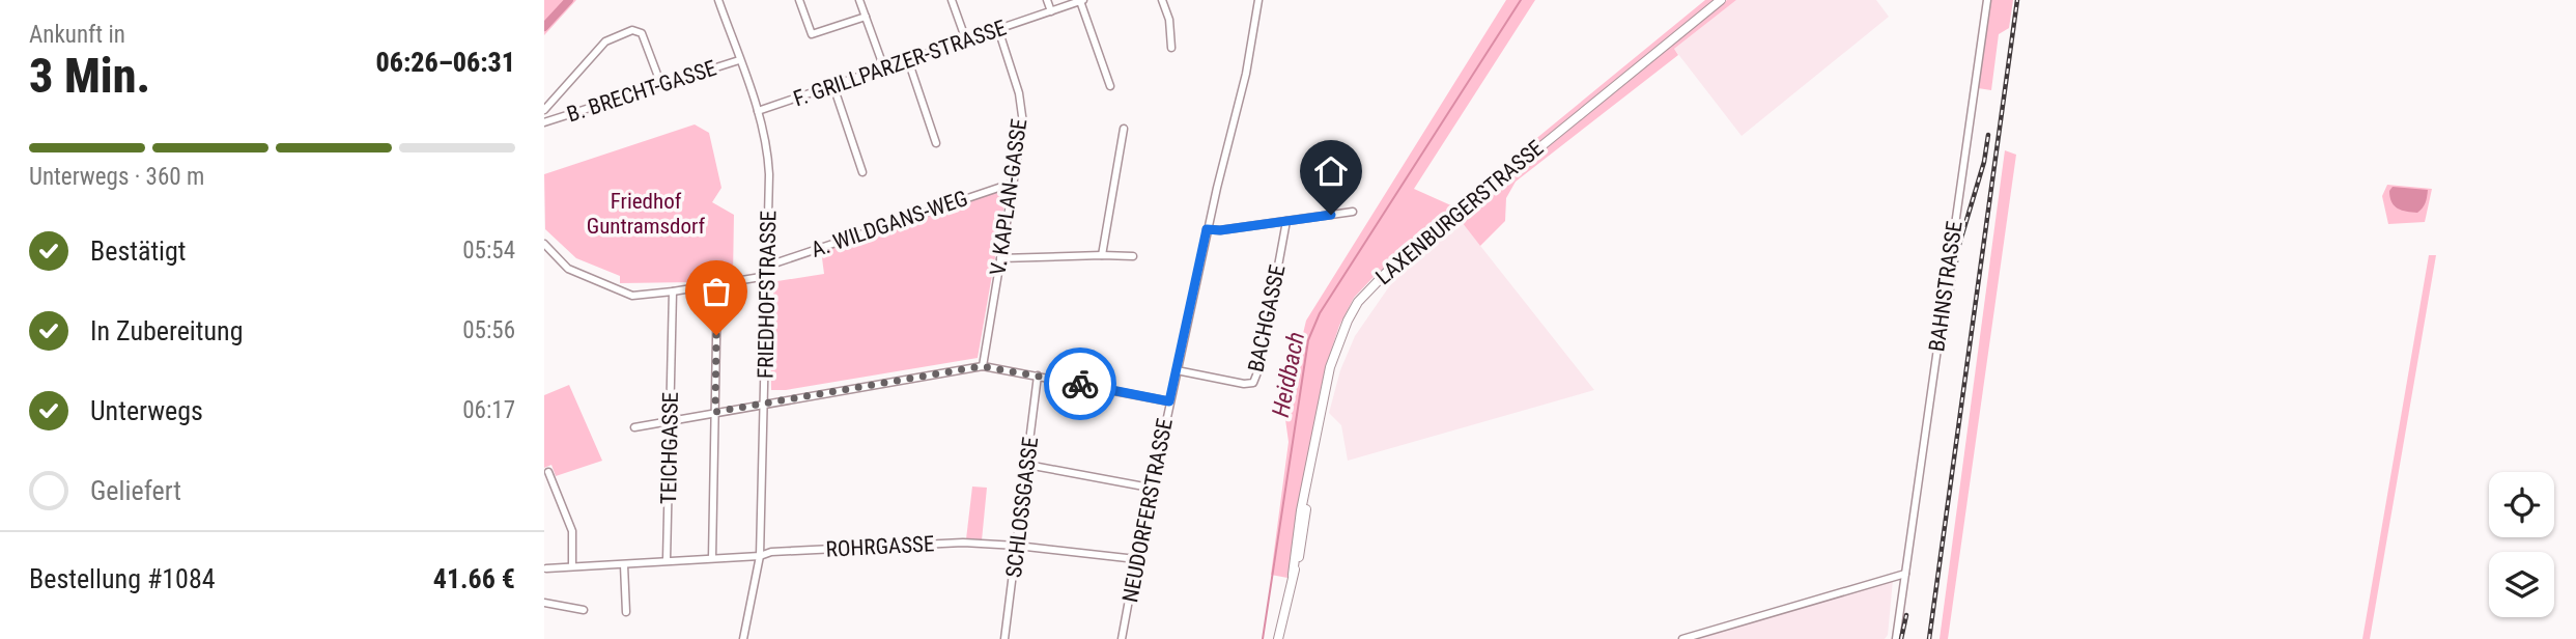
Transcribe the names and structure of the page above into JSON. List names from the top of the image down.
{
  "streets": {
    "street": [
      "F. GRILLPARZER-STRASSE",
      "B. BRECHT-GASSE",
      "V. KAPLAN-GASSE",
      "LAXENBURGERSTRASSE",
      "A. WILDGANS-WEG",
      "BAHNSTRASSE",
      "FRIEDHOFSTRASSE",
      "BACHGASSE",
      "TEICHGASSE",
      "SCHLOSSGASSE",
      "NEUDORFERSTRASSE",
      "ROHRGASSE"
    ]
  },
  "crossings": [
    ["F. GRILLPARZER-STRASSE", "V. KAPLAN-GASSE"],
    ["F. GRILLPARZER-STRASSE", "FRIEDHOFSTRASSE"],
    ["B. BRECHT-GASSE", "FRIEDHOFSTRASSE"],
    ["V. KAPLAN-GASSE", "A. WILDGANS-WEG"],
    ["A. WILDGANS-WEG", "FRIEDHOFSTRASSE"],
    ["FRIEDHOFSTRASSE", "ROHRGASSE"],
    ["BACHGASSE", "NEUDORFERSTRASSE"],
    ["TEICHGASSE", "ROHRGASSE"],
    ["SCHLOSSGASSE", "ROHRGASSE"],
    ["NEUDORFERSTRASSE", "ROHRGASSE"]
  ],
  "water": ["Heidbach"],
  "parks": ["Friedhof Guntramsdorf"],
  "page": {
    "heading": ["3 Min.", "Ankunft in", "06:26–06:31"],
    "panel": ["Bestellung #1084", "41.66 €"],
    "bar": "Unterwegs · 360 m",
    "list": [
      ["Bestätigt", "05:54"],
      ["In Zubereitung", "05:56"],
      ["Unterwegs", "06:17"],
      "Geliefert"
    ]
  }
}
